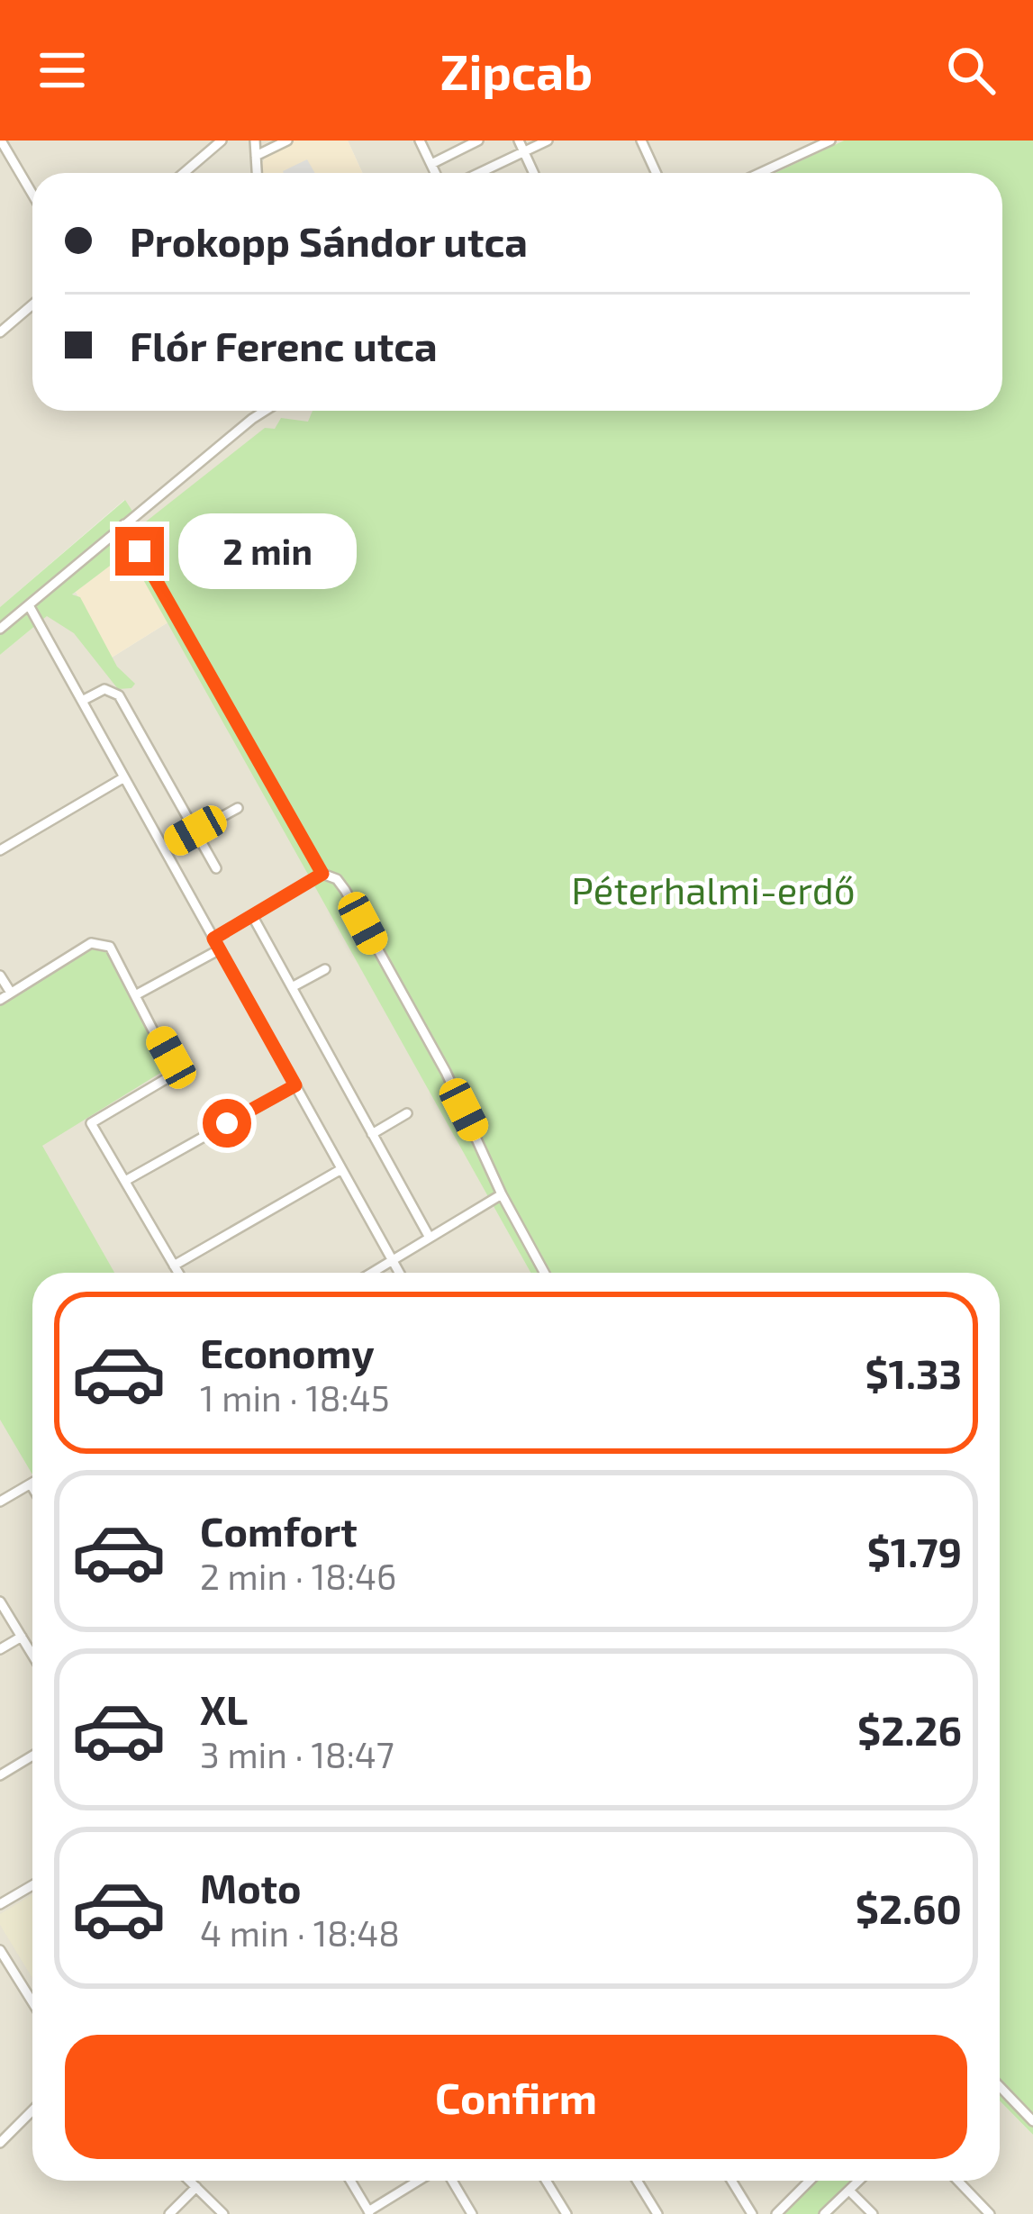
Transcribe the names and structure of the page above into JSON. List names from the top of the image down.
{
  "parks": ["Péterhalmi-erdő"],
  "page": {
    "header": "Zipcab",
    "banner": ["Prokopp Sándor utca", "Flór Ferenc utca"],
    "bubble": "2 min",
    "list": [
      {
        "name": "Economy",
        "note": "1 min · 18:45",
        "value": "$1.33"
      },
      {
        "name": "Comfort",
        "note": "2 min · 18:46",
        "value": "$1.79"
      },
      {
        "name": "XL",
        "note": "3 min · 18:47",
        "value": "$2.26"
      },
      {
        "name": "Moto",
        "note": "4 min · 18:48",
        "value": "$2.60"
      }
    ],
    "buttons": "Confirm"
  }
}
